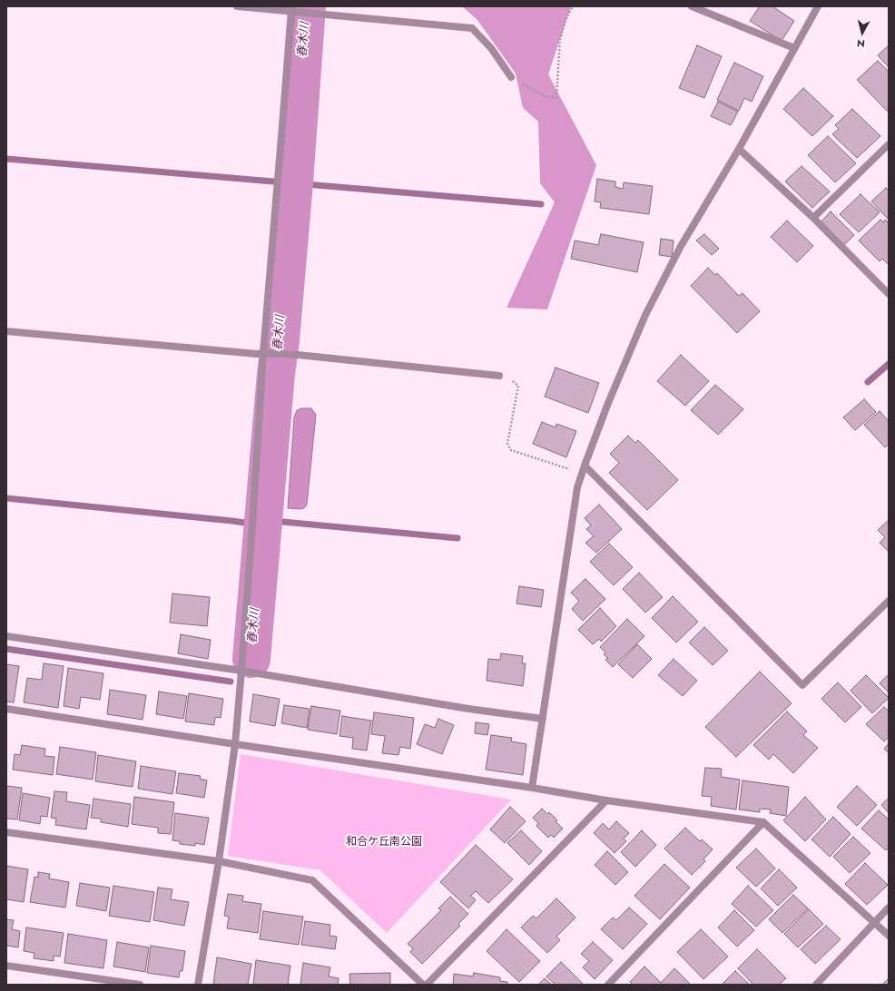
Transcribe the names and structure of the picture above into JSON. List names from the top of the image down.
{
  "water": ["春木川"],
  "parks": ["和合ケ丘南公園"],
  "north": "bottom"
}
